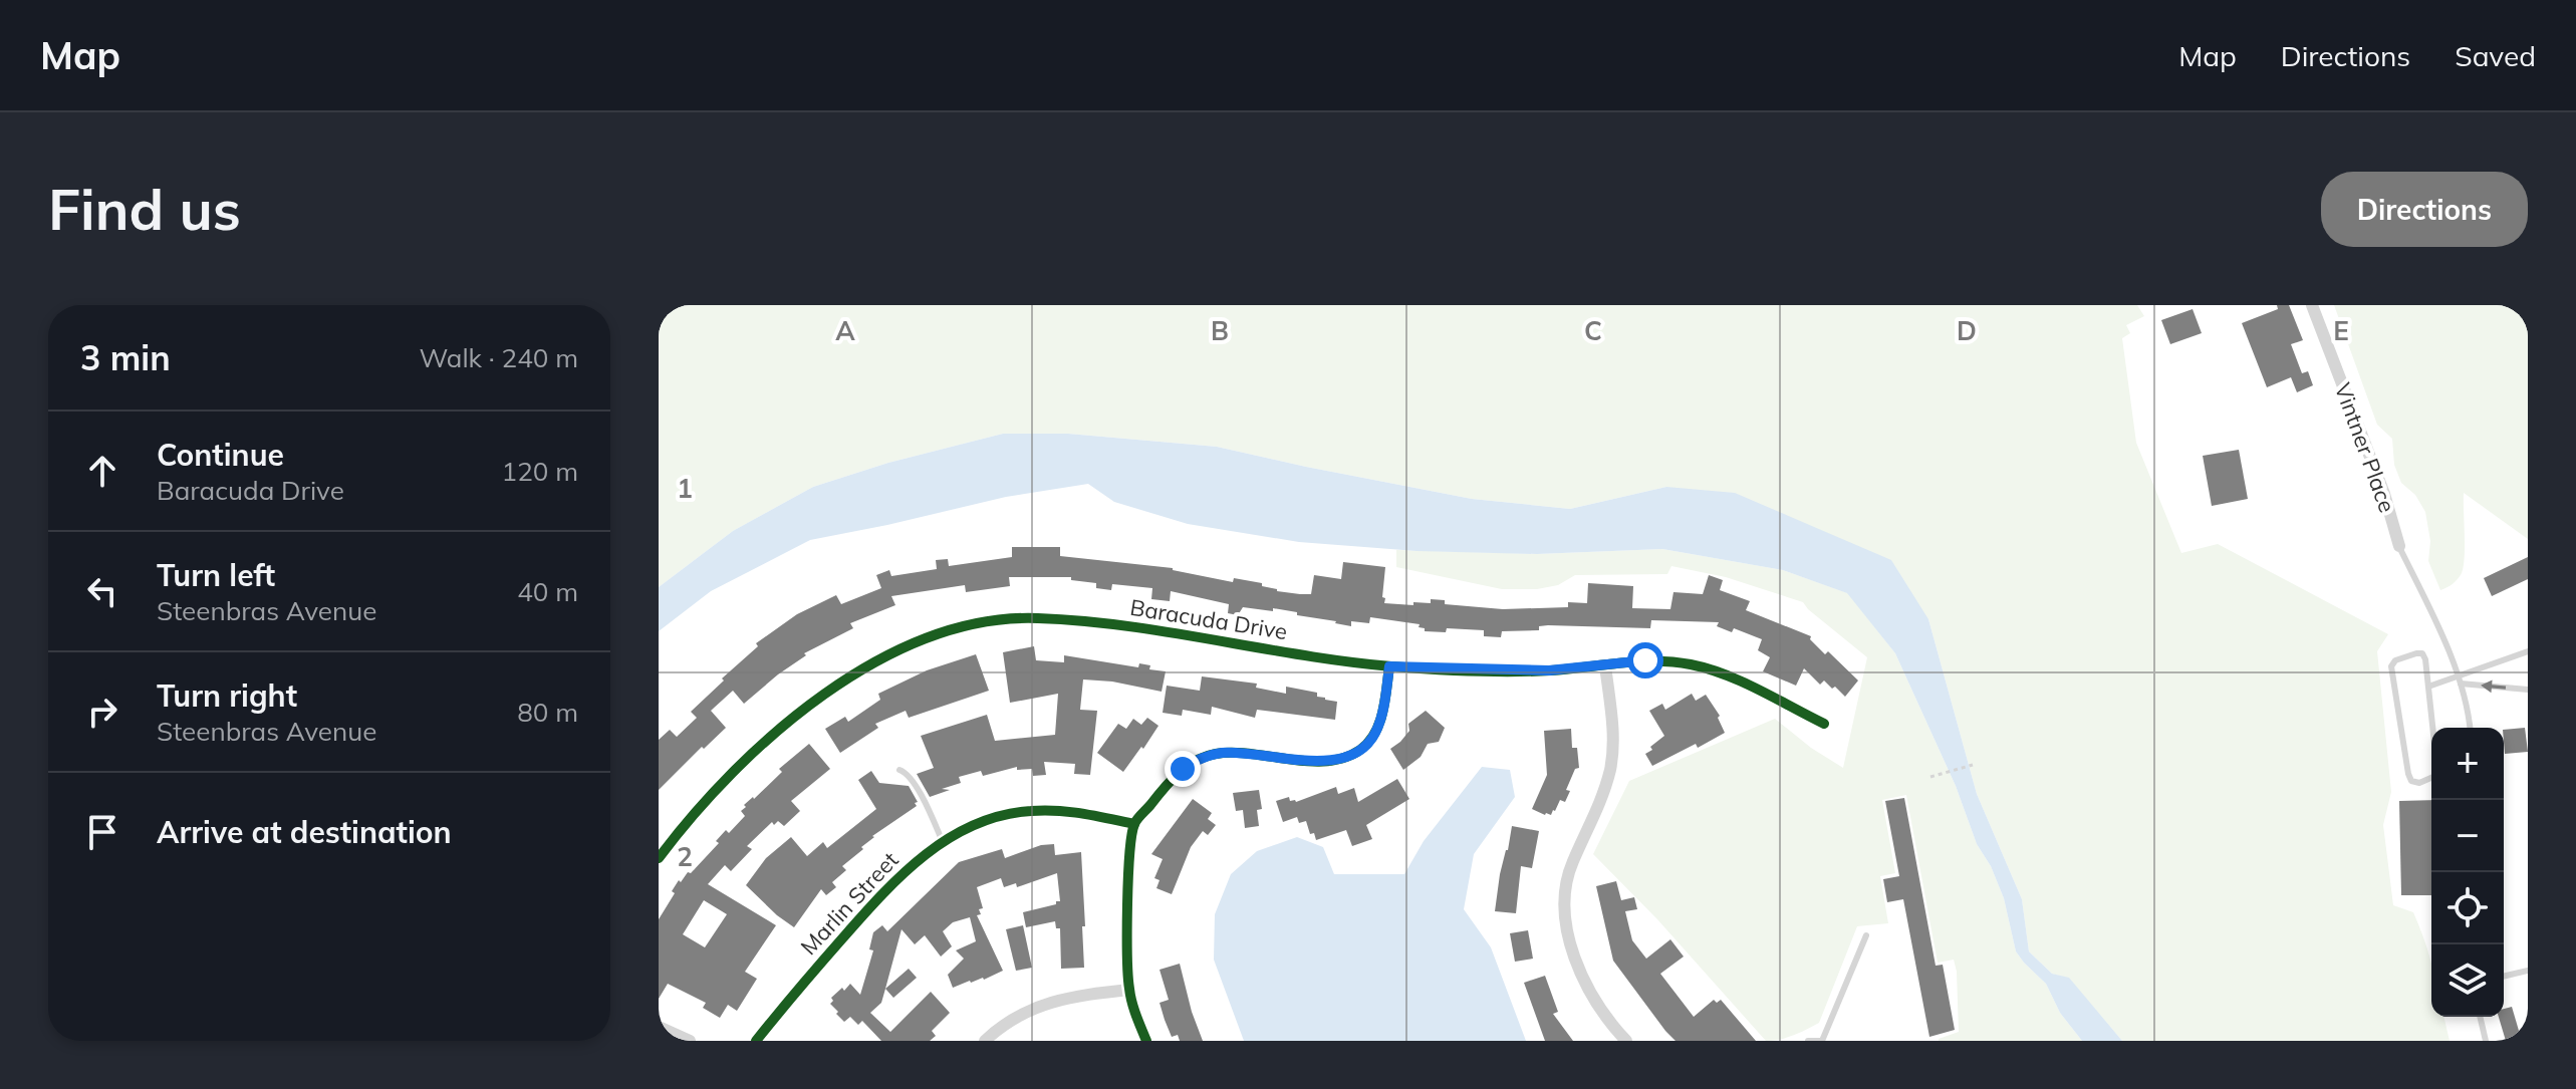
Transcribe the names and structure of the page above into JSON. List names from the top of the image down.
{
  "streets": {
    "street": ["Vintner Place", "Baracuda Drive", "Marlin Street"]
  },
  "page": {
    "header": "Map",
    "nav": ["Map", "Directions", "Saved"],
    "buttons": "Directions",
    "title": "Find us",
    "heading": ["3 min", "Walk · 240 m"],
    "list": [
      ["Continue", "Baracuda Drive", "120 m"],
      ["Turn left", "Steenbras Avenue", "40 m"],
      ["Turn right", "Steenbras Avenue", "80 m"],
      "Arrive at destination"
    ],
    "map_buttons": ["+", "−"]
  },
  "grid": {
    "columns": [
      "A",
      "B",
      "C",
      "D",
      "E"
    ],
    "rows": ["1", "2"]
  }
}
